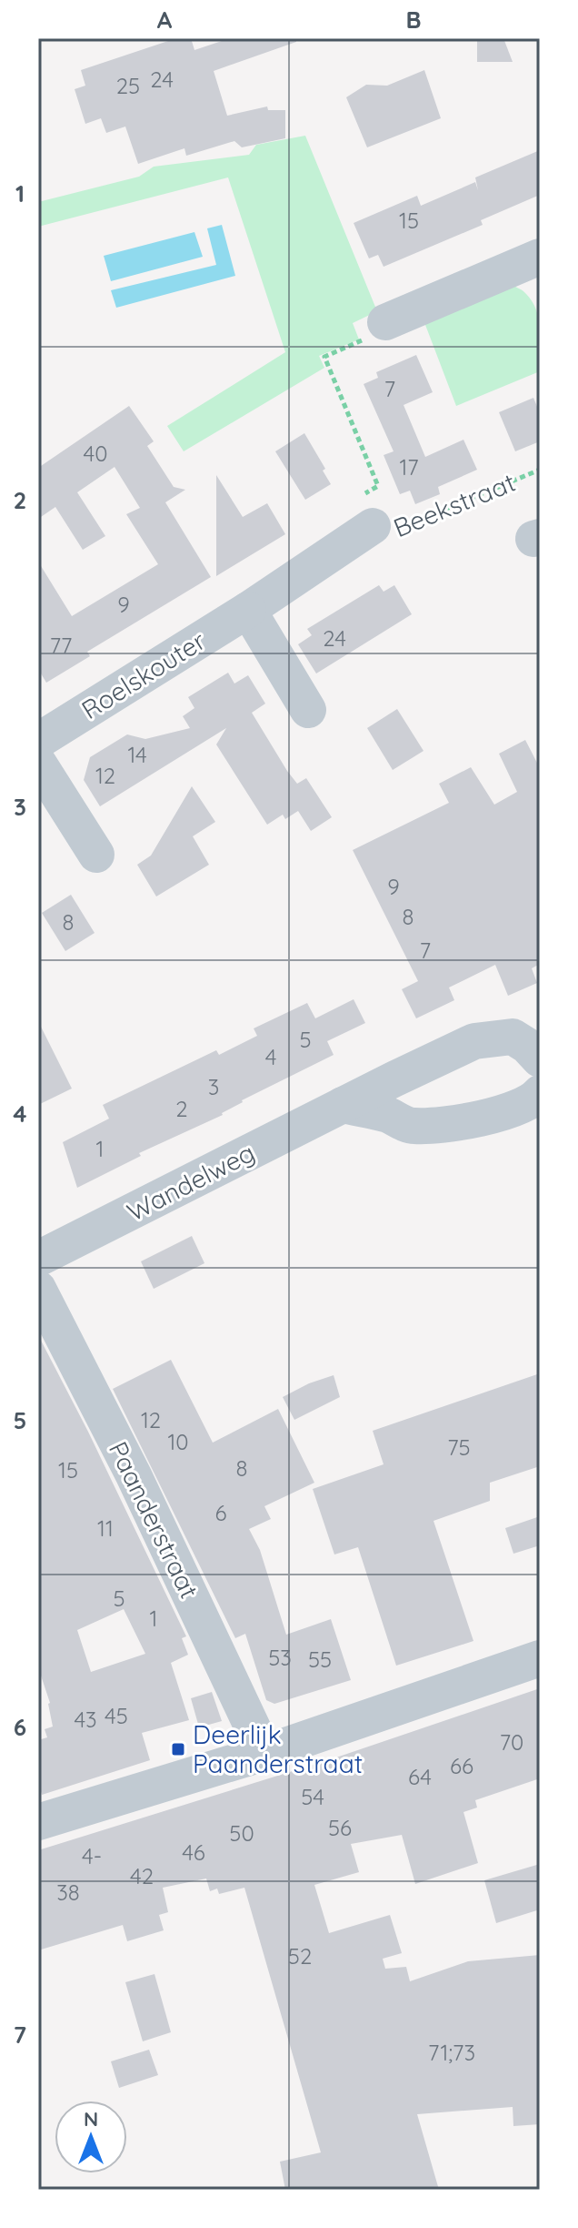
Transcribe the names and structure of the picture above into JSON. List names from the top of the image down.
{
  "streets": {
    "street": ["Roelskouter", "Wandelweg", "Paanderstraat"],
    "path": ["Beekstraat"]
  },
  "crossings": [
    ["Beekstraat", "Roelskouter"]
  ],
  "places": {
    "transit": ["Deerlijk Paanderstraat"]
  },
  "house_numbers": [
    "24",
    "25",
    "15",
    "7",
    "40",
    "17",
    "9",
    "24",
    "77",
    "14",
    "12",
    "9",
    "8",
    "8",
    "7",
    "5",
    "4",
    "3",
    "2",
    "1",
    "12",
    "10",
    "75",
    "8",
    "15",
    "6",
    "11",
    "5",
    "1",
    "53",
    "55",
    "45",
    "43",
    "70",
    "66",
    "64",
    "54",
    "56",
    "50",
    "46",
    "4-",
    "42",
    "38",
    "52",
    "71;73"
  ],
  "north": "top",
  "grid": {
    "columns": ["A", "B"],
    "rows": [
      "1",
      "2",
      "3",
      "4",
      "5",
      "6",
      "7"
    ]
  }
}
